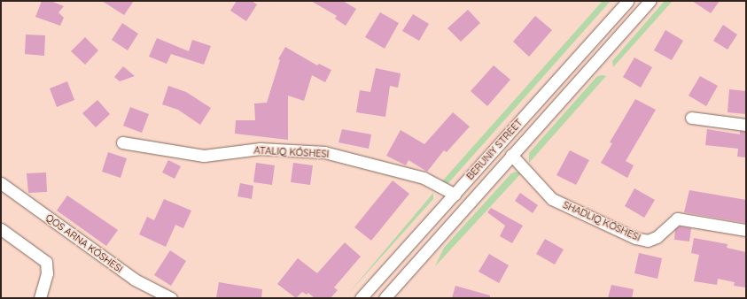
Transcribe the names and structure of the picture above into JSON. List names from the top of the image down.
{
  "streets": {
    "street": ["BERUNIY STREET", "QOS ARNA KÓSHESI"]
  }
}
